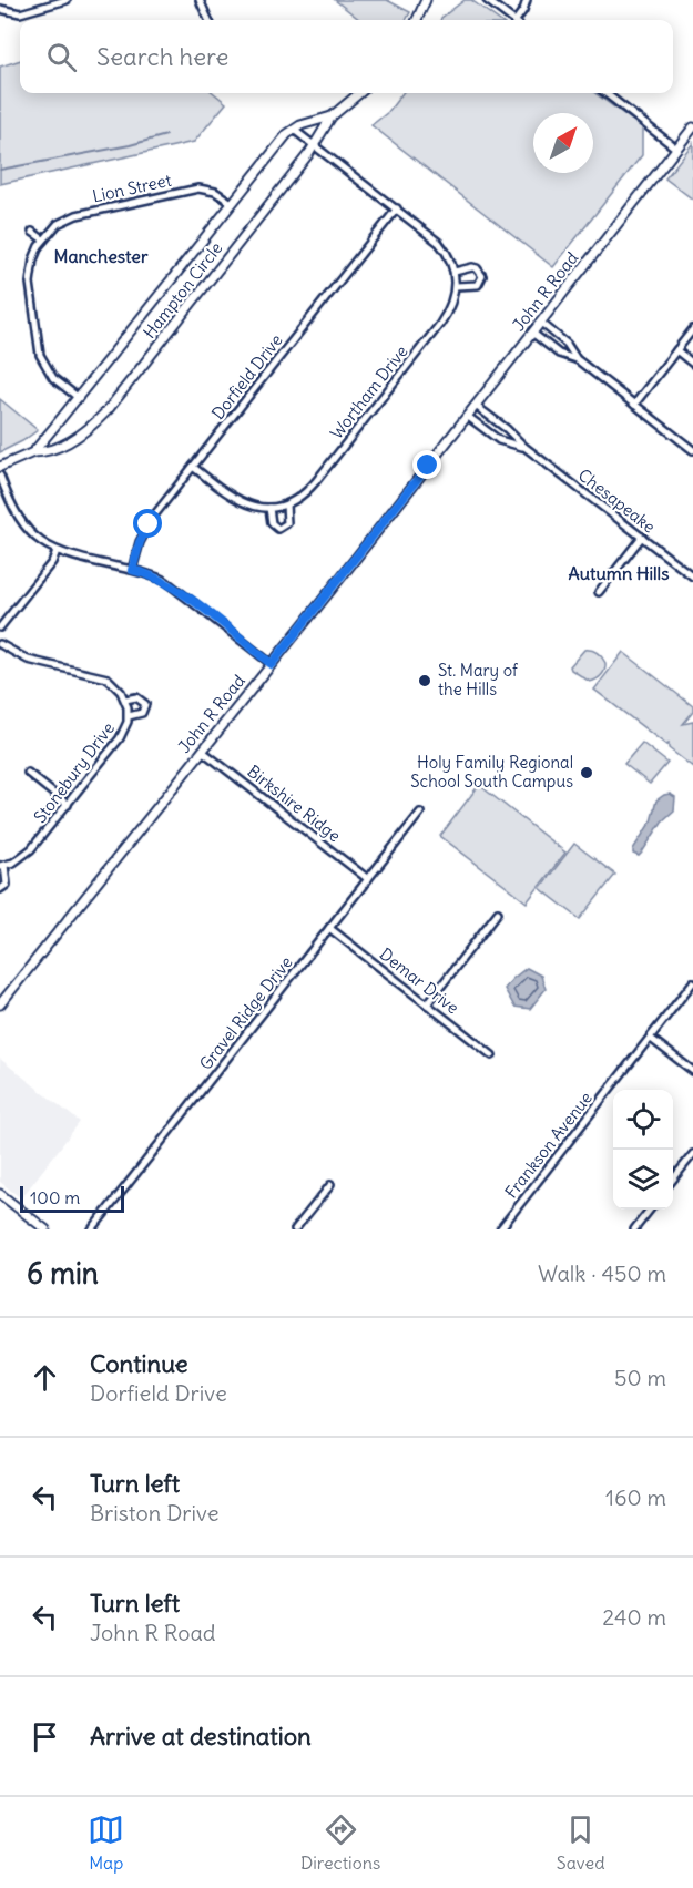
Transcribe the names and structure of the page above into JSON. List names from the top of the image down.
{
  "streets": {
    "main road": ["Hampton Circle", "John R Road"],
    "street": [
      "Lion Street",
      "Dorfield Drive",
      "Wortham Drive",
      "Chesapeake",
      "Stonebury Drive",
      "Birkshire Ridge",
      "Demar Drive",
      "Gravel Ridge Drive",
      "Frankson Avenue"
    ]
  },
  "crossings": [
    ["Lion Street", "Hampton Circle"],
    ["Hampton Circle", "Wortham Drive"],
    ["John R Road", "Chesapeake"],
    ["John R Road", "Birkshire Ridge"],
    ["Dorfield Drive", "Wortham Drive"],
    ["Birkshire Ridge", "Gravel Ridge Drive"],
    ["Demar Drive", "Gravel Ridge Drive"]
  ],
  "districts": ["Manchester", "Autumn Hills"],
  "places": ["St. Mary of the Hills", "Holy Family Regional School South Campus"],
  "scale_bar": "100 m",
  "north": "top right",
  "page": {
    "search": "Search here",
    "scale": "100 m",
    "heading": ["6 min", "Walk · 450 m"],
    "list": [
      ["Continue", "Dorfield Drive", "50 m"],
      ["Turn left", "Briston Drive", "160 m"],
      ["Turn left", "John R Road", "240 m"],
      "Arrive at destination"
    ],
    "nav": ["Map", "Directions", "Saved"]
  }
}
